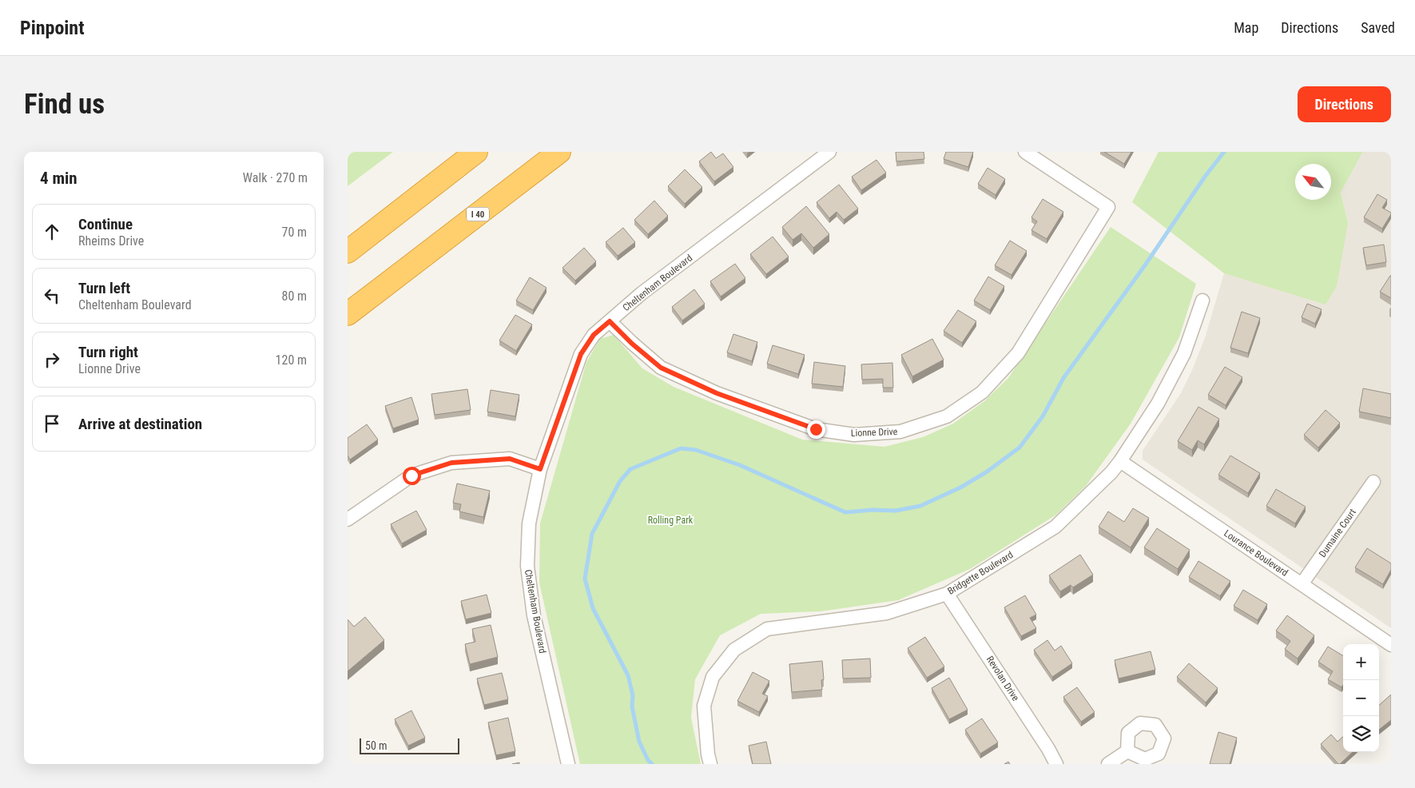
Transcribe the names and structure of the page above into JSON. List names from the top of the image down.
{
  "streets": {
    "highway": ["I 40"],
    "street": [
      "Cheltenham Boulevard",
      "Lionne Drive",
      "Dumaine Court",
      "Lourance Boulevard",
      "Bridgette Boulevard",
      "Revolan Drive"
    ]
  },
  "crossings": [
    ["Cheltenham Boulevard", "Lionne Drive"],
    ["Dumaine Court", "Lourance Boulevard"],
    ["Lourance Boulevard", "Bridgette Boulevard"],
    ["Bridgette Boulevard", "Revolan Drive"]
  ],
  "parks": ["Rolling Park"],
  "scale_bar": "50 m",
  "north": "top left",
  "page": {
    "header": "Pinpoint",
    "nav": ["Map", "Directions", "Saved"],
    "buttons": "Directions",
    "title": "Find us",
    "heading": ["4 min", "Walk · 270 m"],
    "list": [
      ["Continue", "Rheims Drive", "70 m"],
      ["Turn left", "Cheltenham Boulevard", "80 m"],
      ["Turn right", "Lionne Drive", "120 m"],
      "Arrive at destination"
    ],
    "map_buttons": ["+", "−"],
    "scale": "50 m"
  }
}
